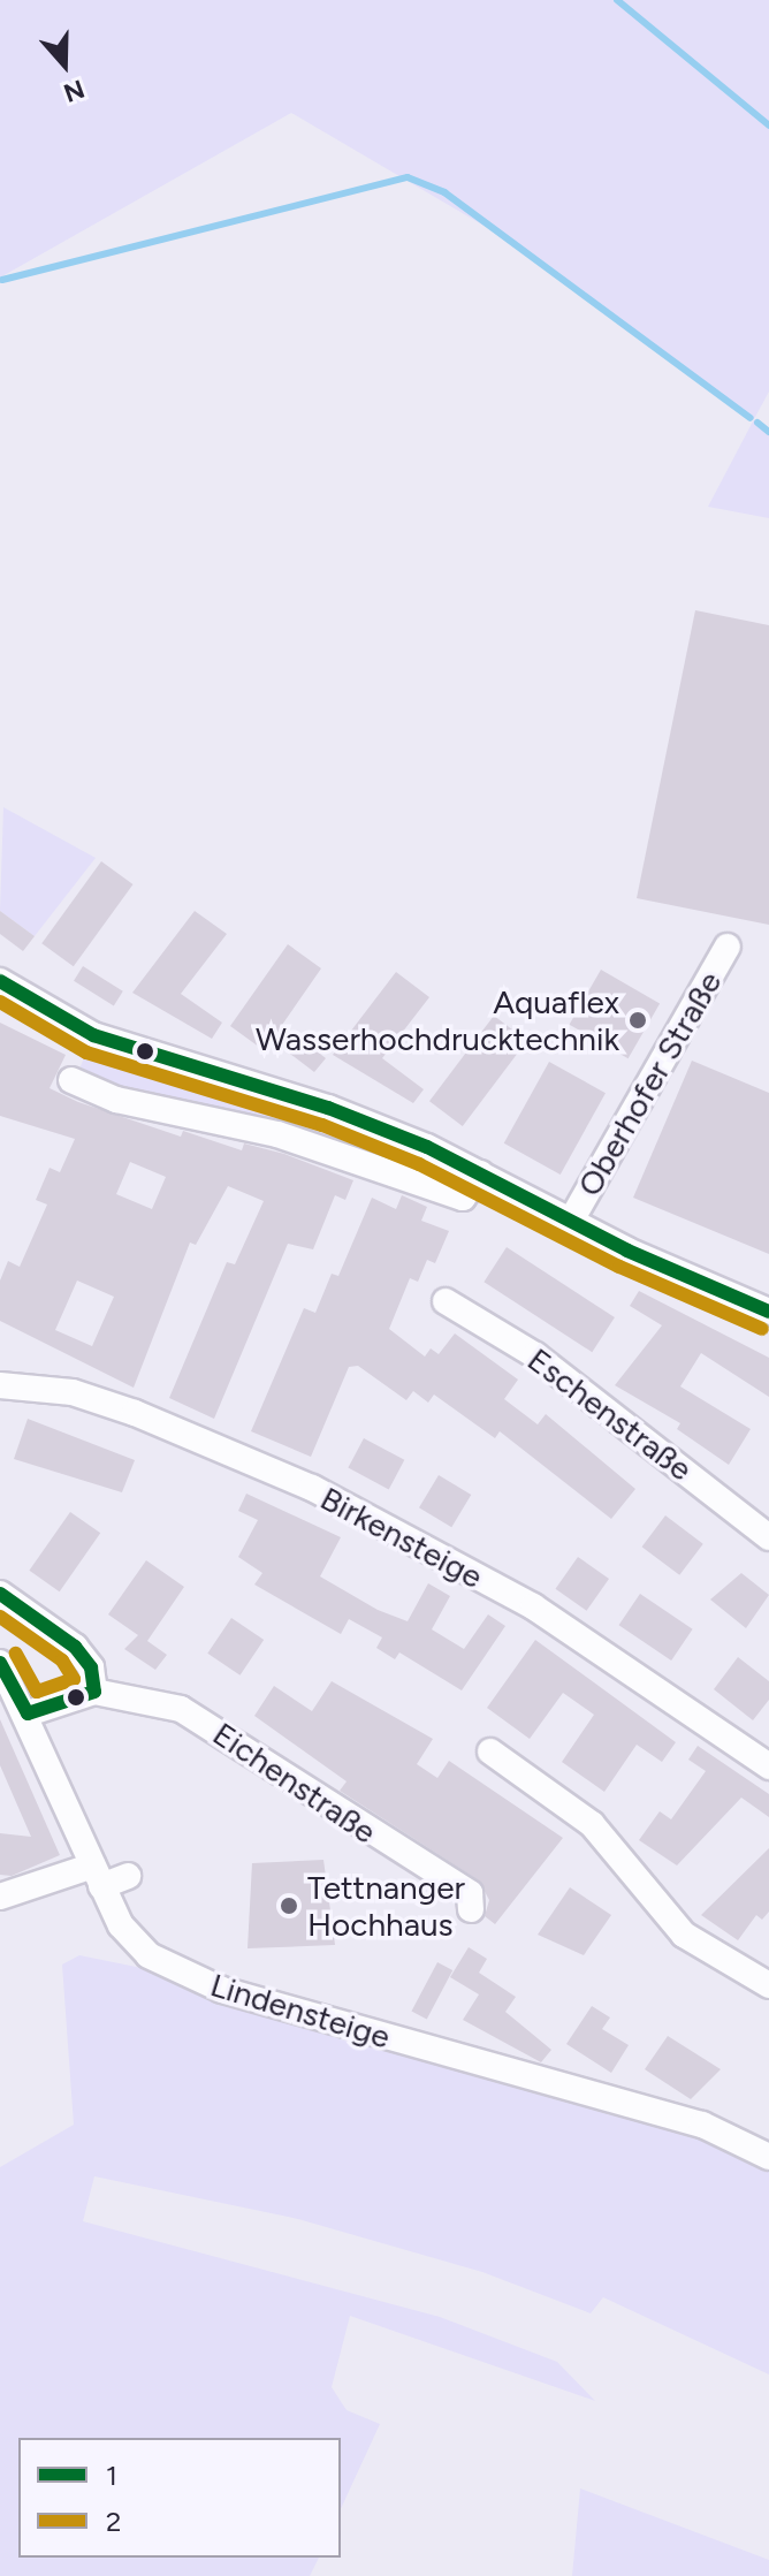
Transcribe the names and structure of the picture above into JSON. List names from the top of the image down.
{
  "streets": {
    "street": [
      "Oberhofer Straße",
      "Eschenstraße",
      "Birkensteige",
      "Eichenstraße",
      "Lindensteige"
    ]
  },
  "crossings": [
    ["Eichenstraße", "Lindensteige"]
  ],
  "places": ["Aquaflex Wasserhochdrucktechnik", "Tettnanger Hochhaus"],
  "lines": ["transit line 1", "transit line 2"],
  "legend": ["1", "2"],
  "north": "bottom"
}
